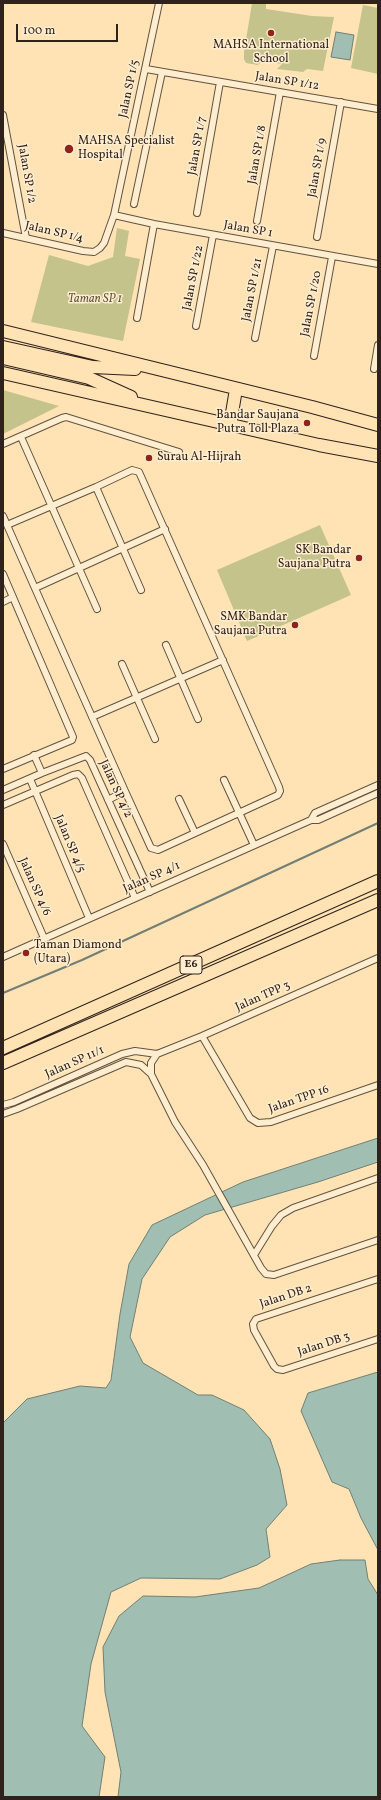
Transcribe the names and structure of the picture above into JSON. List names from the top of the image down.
{
  "streets": {
    "highway": ["E6"],
    "street": [
      "Jalan SP 1/12",
      "Jalan SP 1/5",
      "Jalan SP 1/7",
      "Jalan SP 1/8",
      "Jalan SP 1/9",
      "Jalan SP 1/2",
      "Jalan SP 1",
      "Jalan SP 1/4",
      "Jalan SP 1/22",
      "Jalan SP 1/21",
      "Jalan SP 1/20",
      "Jalan SP 4/2",
      "Jalan SP 4/5",
      "Jalan SP 4/1",
      "Jalan SP 4/6",
      "Jalan TPP 3",
      "Jalan SP 11/1",
      "Jalan TPP 16",
      "Jalan DB 2",
      "Jalan DB 3"
    ]
  },
  "crossings": [
    ["Jalan SP 1/12", "Jalan SP 1/5"],
    ["Jalan SP 1/12", "Jalan SP 1/7"],
    ["Jalan SP 1/12", "Jalan SP 1/8"],
    ["Jalan SP 1/12", "Jalan SP 1/9"],
    ["Jalan SP 1/5", "Jalan SP 1"],
    ["Jalan SP 1/5", "Jalan SP 1/4"],
    ["Jalan SP 1/2", "Jalan SP 1/4"],
    ["Jalan SP 1", "Jalan SP 1/22"],
    ["Jalan SP 1", "Jalan SP 1/21"],
    ["Jalan SP 1", "Jalan SP 1/20"],
    ["Jalan SP 4/2", "Jalan SP 4/5"],
    ["Jalan SP 4/2", "Jalan SP 4/1"],
    ["Jalan SP 4/5", "Jalan SP 4/1"],
    ["Jalan SP 4/1", "Jalan SP 4/6"],
    ["Jalan TPP 3", "Jalan SP 11/1"],
    ["Jalan TPP 3", "Jalan TPP 16"],
    ["Jalan DB 2", "Jalan DB 3"]
  ],
  "parks": ["Taman SP 1"],
  "places": [
    "MAHSA International School",
    "MAHSA Specialist Hospital",
    "Bandar Saujana Putra Toll Plaza",
    "Surau Al-Hijrah",
    "SK Bandar Saujana Putra",
    "SMK Bandar Saujana Putra",
    "Taman Diamond (Utara)"
  ],
  "scale_bar": "100 m"
}
